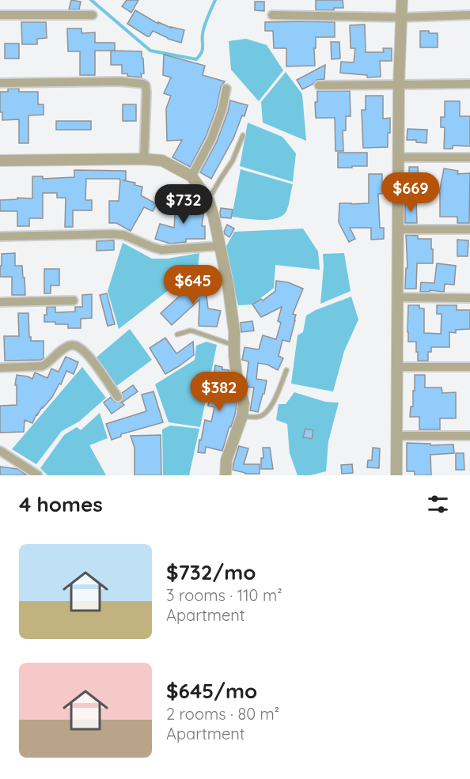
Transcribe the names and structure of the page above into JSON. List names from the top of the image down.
{
  "page": {
    "price": [
      "$669",
      "$732",
      "$645",
      "$382"
    ],
    "heading": "4 homes",
    "list": [
      {
        "name": "$732/mo",
        "note": "3 rooms · 110 m² · Apartment"
      },
      {
        "name": "$645/mo",
        "note": "2 rooms · 80 m² · Apartment"
      }
    ]
  }
}
